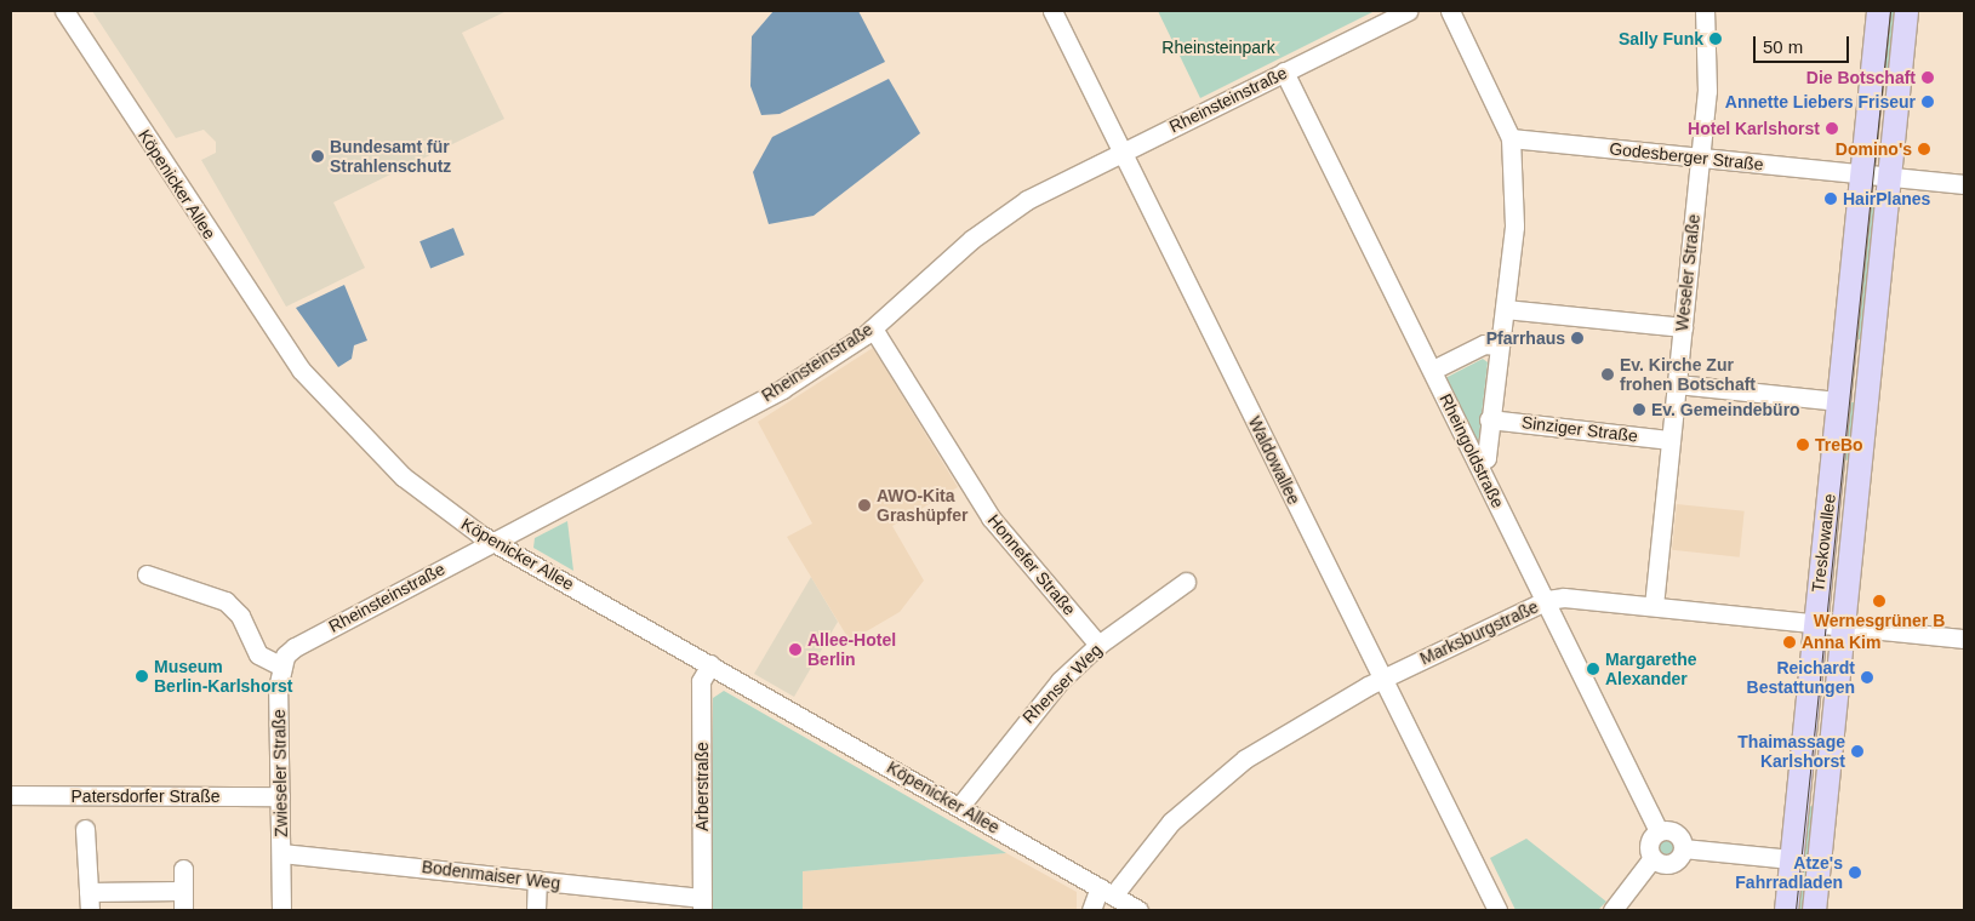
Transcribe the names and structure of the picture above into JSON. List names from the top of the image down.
{
  "streets": {
    "main road": ["Treskowallee"],
    "street": [
      "Rheinsteinstraße",
      "Godesberger Straße",
      "Köpenicker Allee",
      "Weseler Straße",
      "Sinziger Straße",
      "Rheingoldstraße",
      "Waldowallee",
      "Honnefer Straße",
      "Marksburgstraße",
      "Rhenser Weg",
      "Zwieseler Straße",
      "Arberstraße",
      "Patersdorfer Straße",
      "Bodenmaiser Weg"
    ]
  },
  "crossings": [
    ["Rheinsteinstraße", "Köpenicker Allee"],
    ["Rheinsteinstraße", "Rheingoldstraße"],
    ["Rheinsteinstraße", "Waldowallee"],
    ["Rheinsteinstraße", "Honnefer Straße"],
    ["Rheinsteinstraße", "Zwieseler Straße"],
    ["Godesberger Straße", "Weseler Straße"],
    ["Godesberger Straße", "Treskowallee"],
    ["Köpenicker Allee", "Marksburgstraße"],
    ["Köpenicker Allee", "Rhenser Weg"],
    ["Köpenicker Allee", "Arberstraße"],
    ["Weseler Straße", "Sinziger Straße"],
    ["Weseler Straße", "Marksburgstraße"],
    ["Rheingoldstraße", "Marksburgstraße"],
    ["Waldowallee", "Marksburgstraße"],
    ["Treskowallee", "Marksburgstraße"],
    ["Honnefer Straße", "Rhenser Weg"],
    ["Zwieseler Straße", "Patersdorfer Straße"],
    ["Zwieseler Straße", "Bodenmaiser Weg"],
    ["Arberstraße", "Bodenmaiser Weg"]
  ],
  "parks": ["Rheinsteinpark"],
  "places": [
    "Sally Funk",
    "Die Botschaft",
    "Annette Liebers Friseur",
    "Hotel Karlshorst",
    "Domino's",
    "Bundesamt für Strahlenschutz",
    "HairPlanes",
    "Pfarrhaus",
    "Ev. Kirche Zur frohen Botschaft",
    "Ev. Gemeindebüro",
    "TreBo",
    "AWO-Kita Grashüpfer",
    "Wernesgrüner B",
    "Anna Kim",
    "Allee-Hotel Berlin",
    "Margarethe Alexander",
    "Museum Berlin-Karlshorst",
    "Reichardt Bestattungen",
    "Thaimassage Karlshorst",
    "Atze's Fahrradladen"
  ],
  "scale_bar": "50 m"
}
